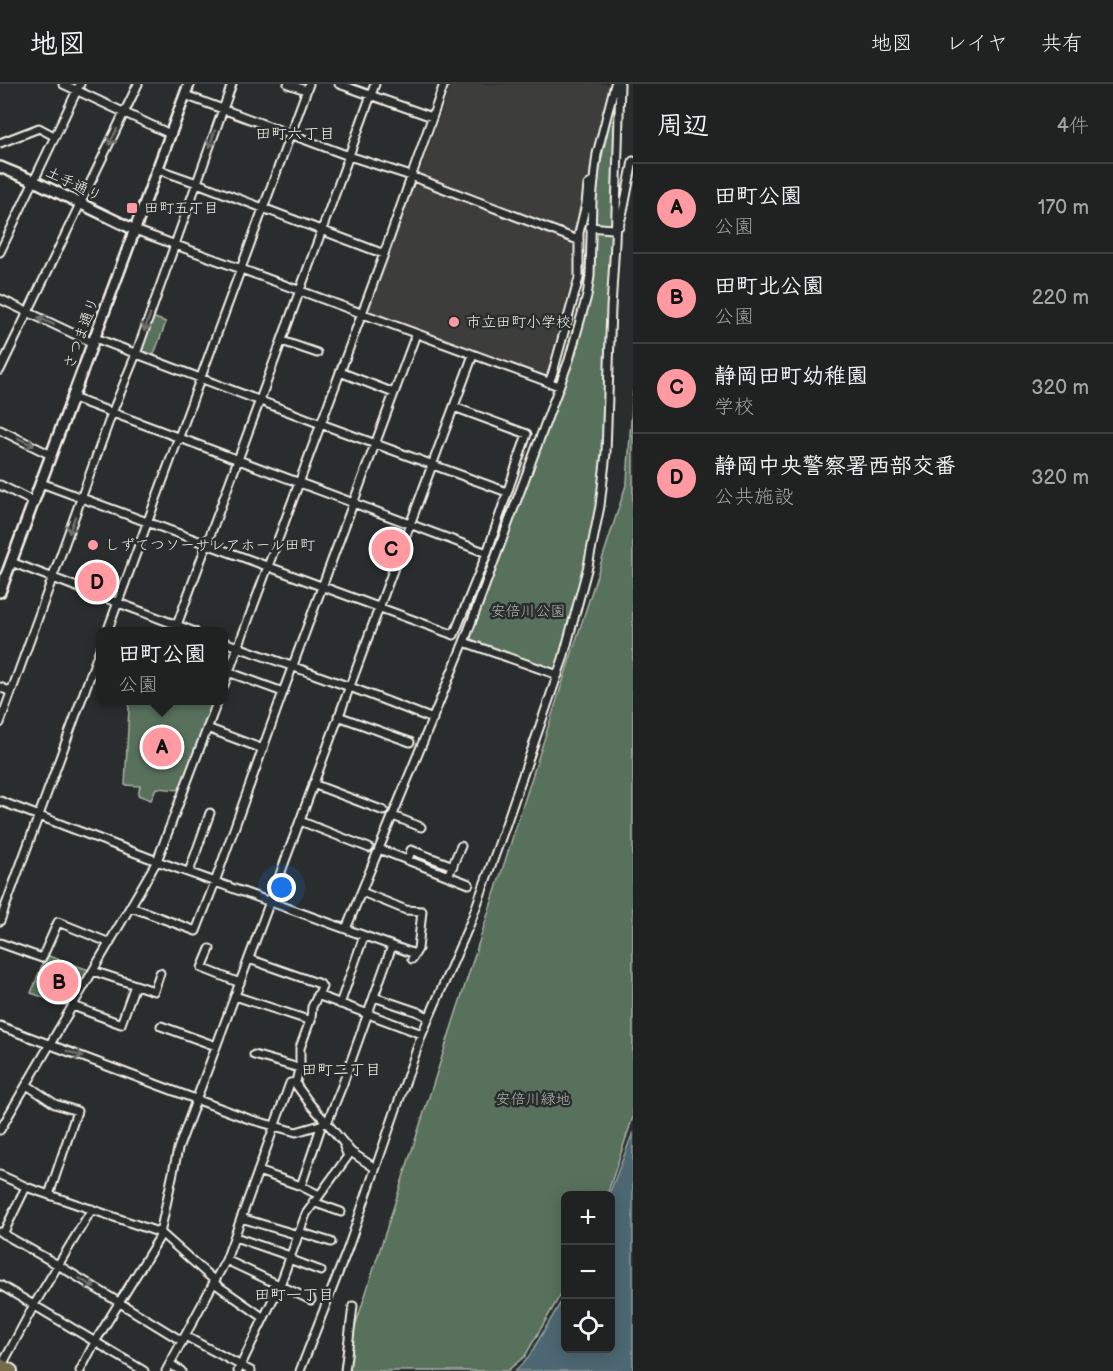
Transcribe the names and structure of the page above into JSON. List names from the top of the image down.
{
  "streets": {
    "main road": ["土手通り", "さつま通り"]
  },
  "crossings": [
    ["土手通り", "さつま通り"]
  ],
  "districts": ["田町六丁目", "田町二丁目", "田町一丁目"],
  "parks": ["安倍川公園", "安倍川緑地"],
  "places": {
    "transit": ["田町五丁目"],
    "other": ["市立田町小学校", "しずてつソーサレアホール田町"]
  },
  "page": {
    "header": "地図",
    "nav": ["地図", "レイヤ", "共有"],
    "heading": ["周辺", "4件"],
    "list": [
      {
        "mark": "A",
        "name": "田町公園",
        "note": "公園",
        "value": "170 m"
      },
      {
        "mark": "B",
        "name": "田町北公園",
        "note": "公園",
        "value": "220 m"
      },
      {
        "mark": "C",
        "name": "静岡田町幼稚園",
        "note": "学校",
        "value": "320 m"
      },
      {
        "mark": "D",
        "name": "静岡中央警察署西部交番",
        "note": "公共施設",
        "value": "320 m"
      }
    ],
    "pins": [
      "C",
      "D",
      "A",
      "B"
    ],
    "popup": ["田町公園", "公園"],
    "map_buttons": ["+", "−"]
  }
}
